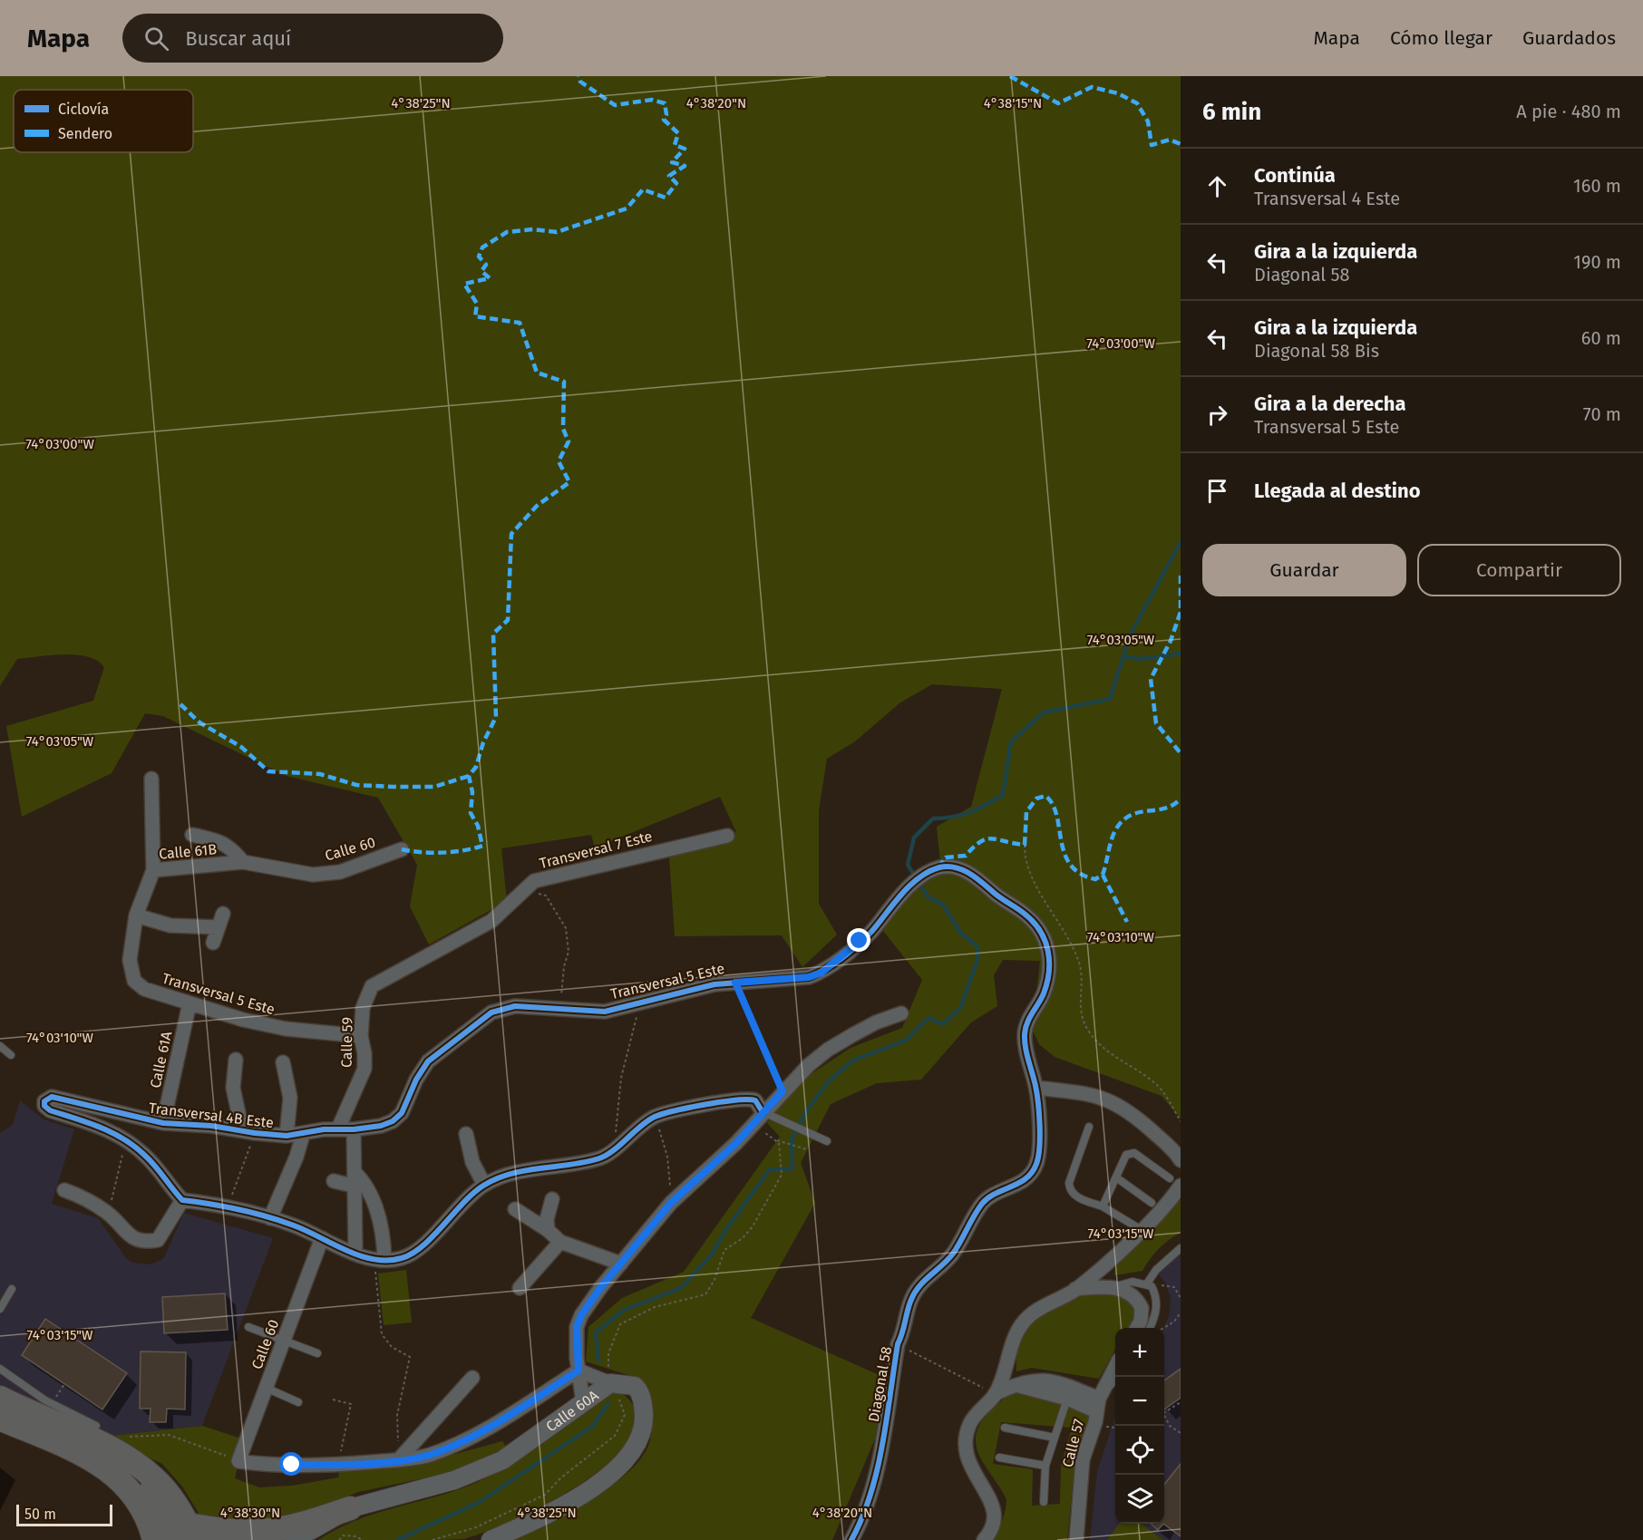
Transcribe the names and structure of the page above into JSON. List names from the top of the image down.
{
  "streets": {
    "street": [
      "Calle 60",
      "Transversal 7 Este",
      "Calle 61B",
      "Transversal 5 Este",
      "Calle 59",
      "Calle 61A",
      "Transversal 4B Este",
      "Diagonal 58",
      "Calle 60A",
      "Calle 57"
    ]
  },
  "crossings": [
    ["Calle 60", "Calle 61B"],
    ["Transversal 7 Este", "Calle 59"],
    ["Calle 61B", "Transversal 5 Este"],
    ["Transversal 5 Este", "Calle 59"],
    ["Transversal 5 Este", "Calle 61A"],
    ["Transversal 5 Este", "Transversal 4B Este"],
    ["Transversal 5 Este", "Diagonal 58"],
    ["Calle 59", "Transversal 4B Este"],
    ["Calle 61A", "Transversal 4B Este"]
  ],
  "legend": ["Ciclovía", "Sendero"],
  "scale_bar": "50 m",
  "page": {
    "header": "Mapa",
    "search": "Buscar aquí",
    "nav": ["Mapa", "Cómo llegar", "Guardados"],
    "heading": ["6 min", "A pie · 480 m"],
    "list": [
      ["Continúa", "Transversal 4 Este", "160 m"],
      ["Gira a la izquierda", "Diagonal 58", "190 m"],
      ["Gira a la izquierda", "Diagonal 58 Bis", "60 m"],
      ["Gira a la derecha", "Transversal 5 Este", "70 m"],
      "Llegada al destino"
    ],
    "buttons": ["Guardar", "Compartir"],
    "map_buttons": ["+", "−"],
    "scale": "50 m"
  },
  "coordinates": [
    "4°38'25\"N",
    "4°38'20\"N",
    "4°38'15\"N",
    "74°03'00\"W",
    "74°03'05\"W",
    "74°03'10\"W",
    "74°03'15\"W",
    "4°38'30\"N"
  ]
}
